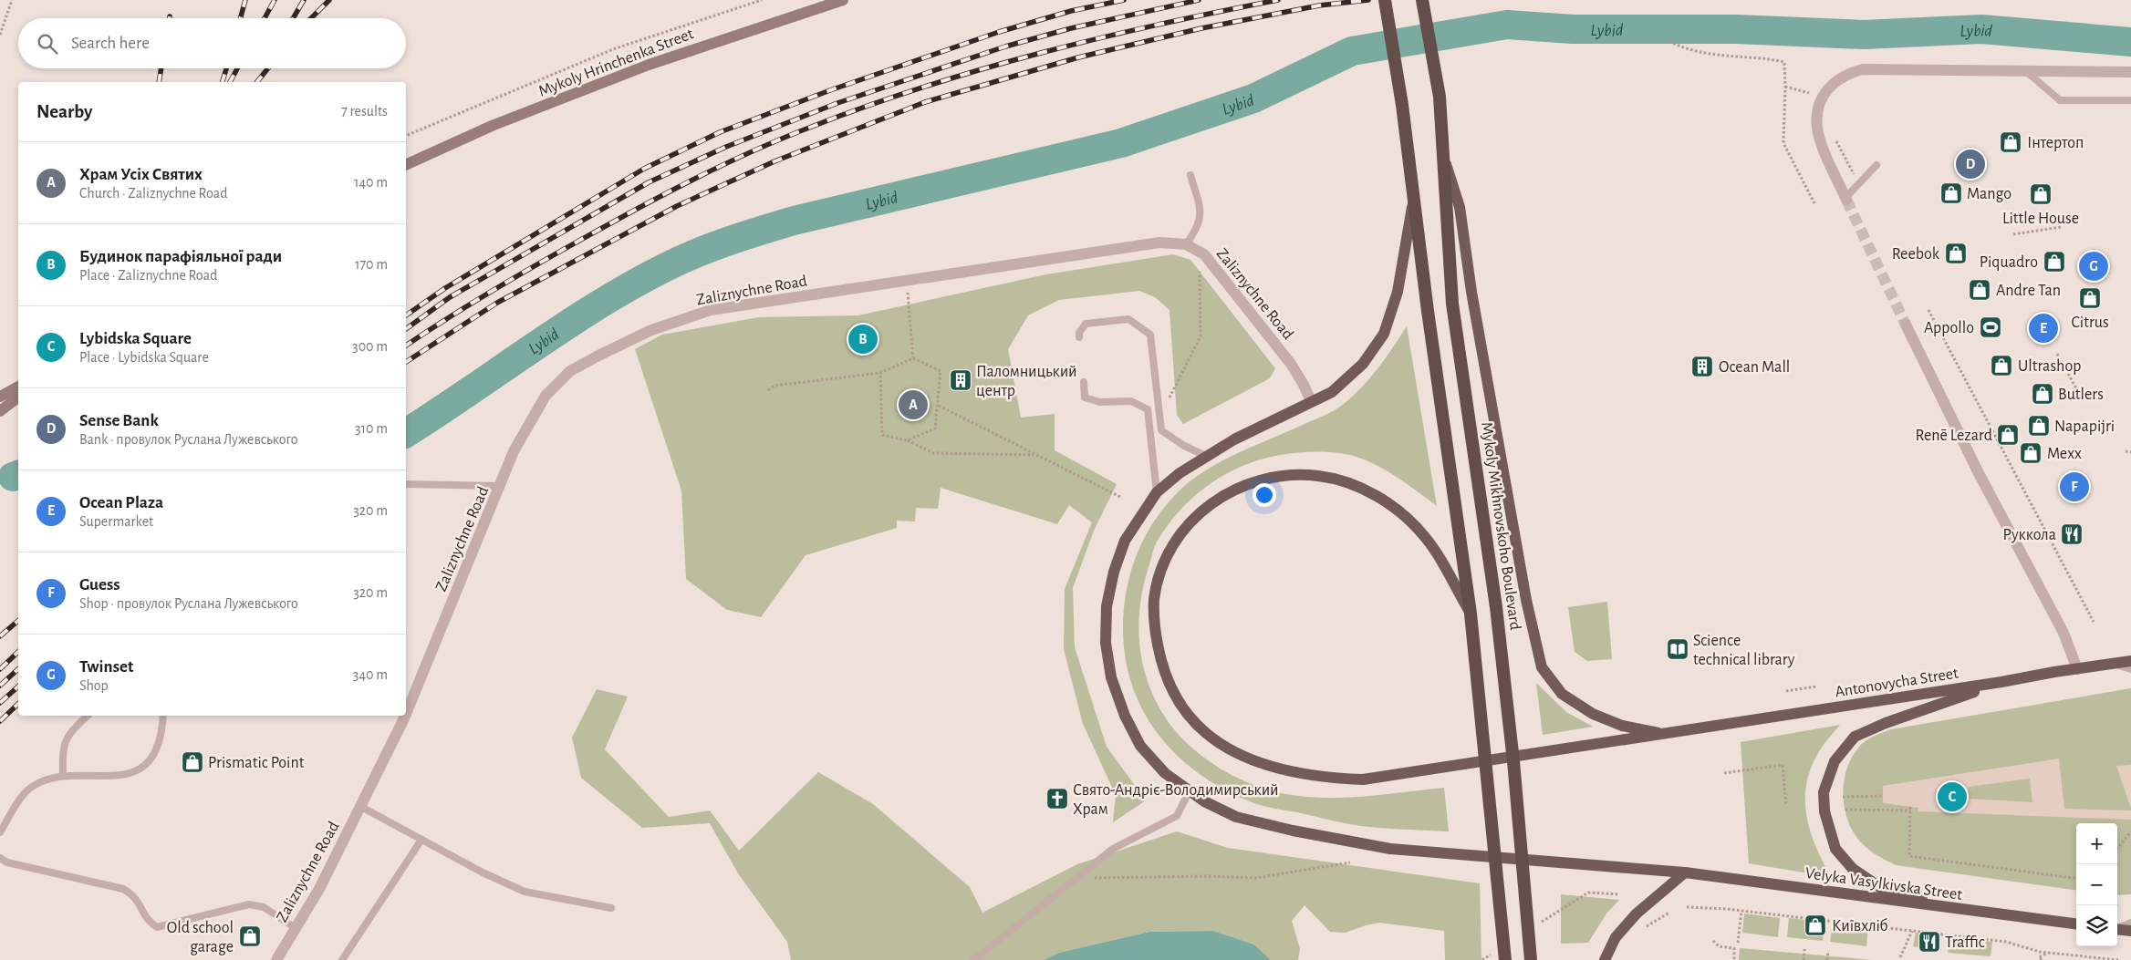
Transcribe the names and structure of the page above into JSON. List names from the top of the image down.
{
  "streets": {
    "highway": ["Mykoly Mikhnovskoho Boulevard"],
    "main road": ["Mykoly Hrinchenka Street", "Antonovycha Street", "Velyka Vasylkivska Street"],
    "street": ["Zaliznychne Road"]
  },
  "water": ["Lybid"],
  "places": {
    "shop": [
      "Інтертоп",
      "Mango",
      "Little House",
      "Reebok",
      "Piquadro",
      "Andre Tan",
      "Citrus",
      "Ultrashop",
      "Butlers",
      "Napapijri",
      "Renē Lezard",
      "Mexx",
      "Prismatic Point",
      "Київхліб",
      "Old school garage"
    ],
    "sports": ["Appollo"],
    "building": ["Ocean Mall", "Паломницький центр"],
    "restaurant": ["Руккола", "Traffic"],
    "library": ["Science technical library"],
    "church": ["Свято-Андріє-Володимирський Храм"]
  },
  "page": {
    "search": "Search here",
    "heading": ["Nearby", "7 results"],
    "list": [
      {
        "mark": "A",
        "name": "Храм Усіх Святих",
        "note": "Church · Zaliznychne Road",
        "value": "140 m"
      },
      {
        "mark": "B",
        "name": "Будинок парафіяльної ради",
        "note": "Place · Zaliznychne Road",
        "value": "170 m"
      },
      {
        "mark": "C",
        "name": "Lybidska Square",
        "note": "Place · Lybidska Square",
        "value": "300 m"
      },
      {
        "mark": "D",
        "name": "Sense Bank",
        "note": "Bank · провулок Руслана Лужевського",
        "value": "310 m"
      },
      {
        "mark": "E",
        "name": "Ocean Plaza",
        "note": "Supermarket",
        "value": "320 m"
      },
      {
        "mark": "F",
        "name": "Guess",
        "note": "Shop · провулок Руслана Лужевського",
        "value": "320 m"
      },
      {
        "mark": "G",
        "name": "Twinset",
        "note": "Shop",
        "value": "340 m"
      }
    ],
    "pins": [
      "D",
      "G",
      "E",
      "B",
      "A",
      "F",
      "C"
    ],
    "map_buttons": ["+", "−"]
  }
}
